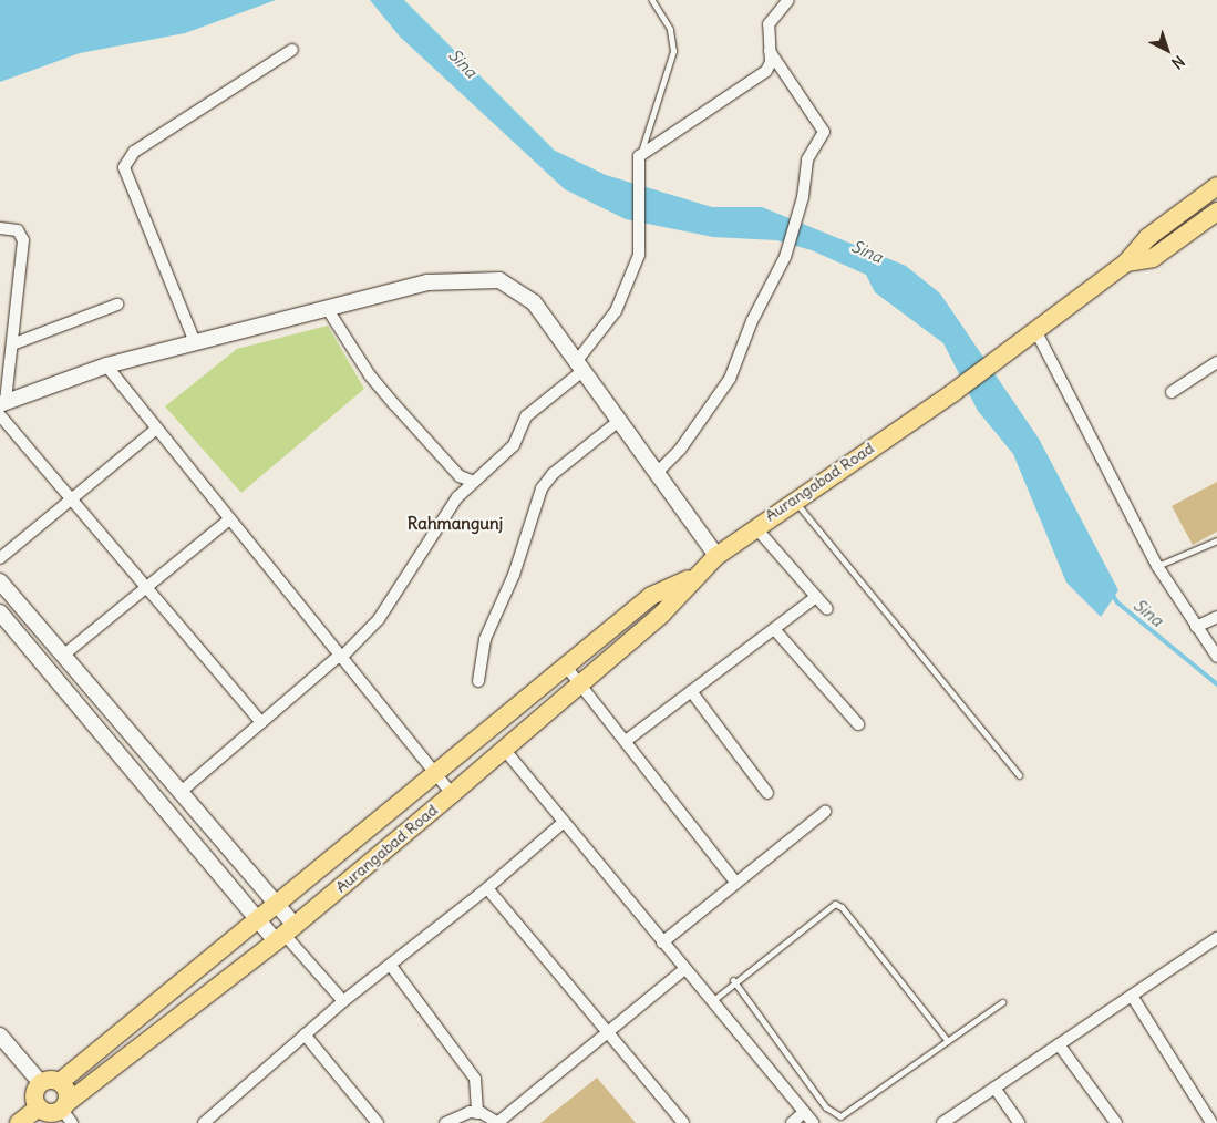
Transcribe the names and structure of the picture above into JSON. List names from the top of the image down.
{
  "streets": {
    "main road": ["Aurangabad Road"]
  },
  "districts": ["Rahmangunj"],
  "water": ["Sina"],
  "north": "bottom right"
}
